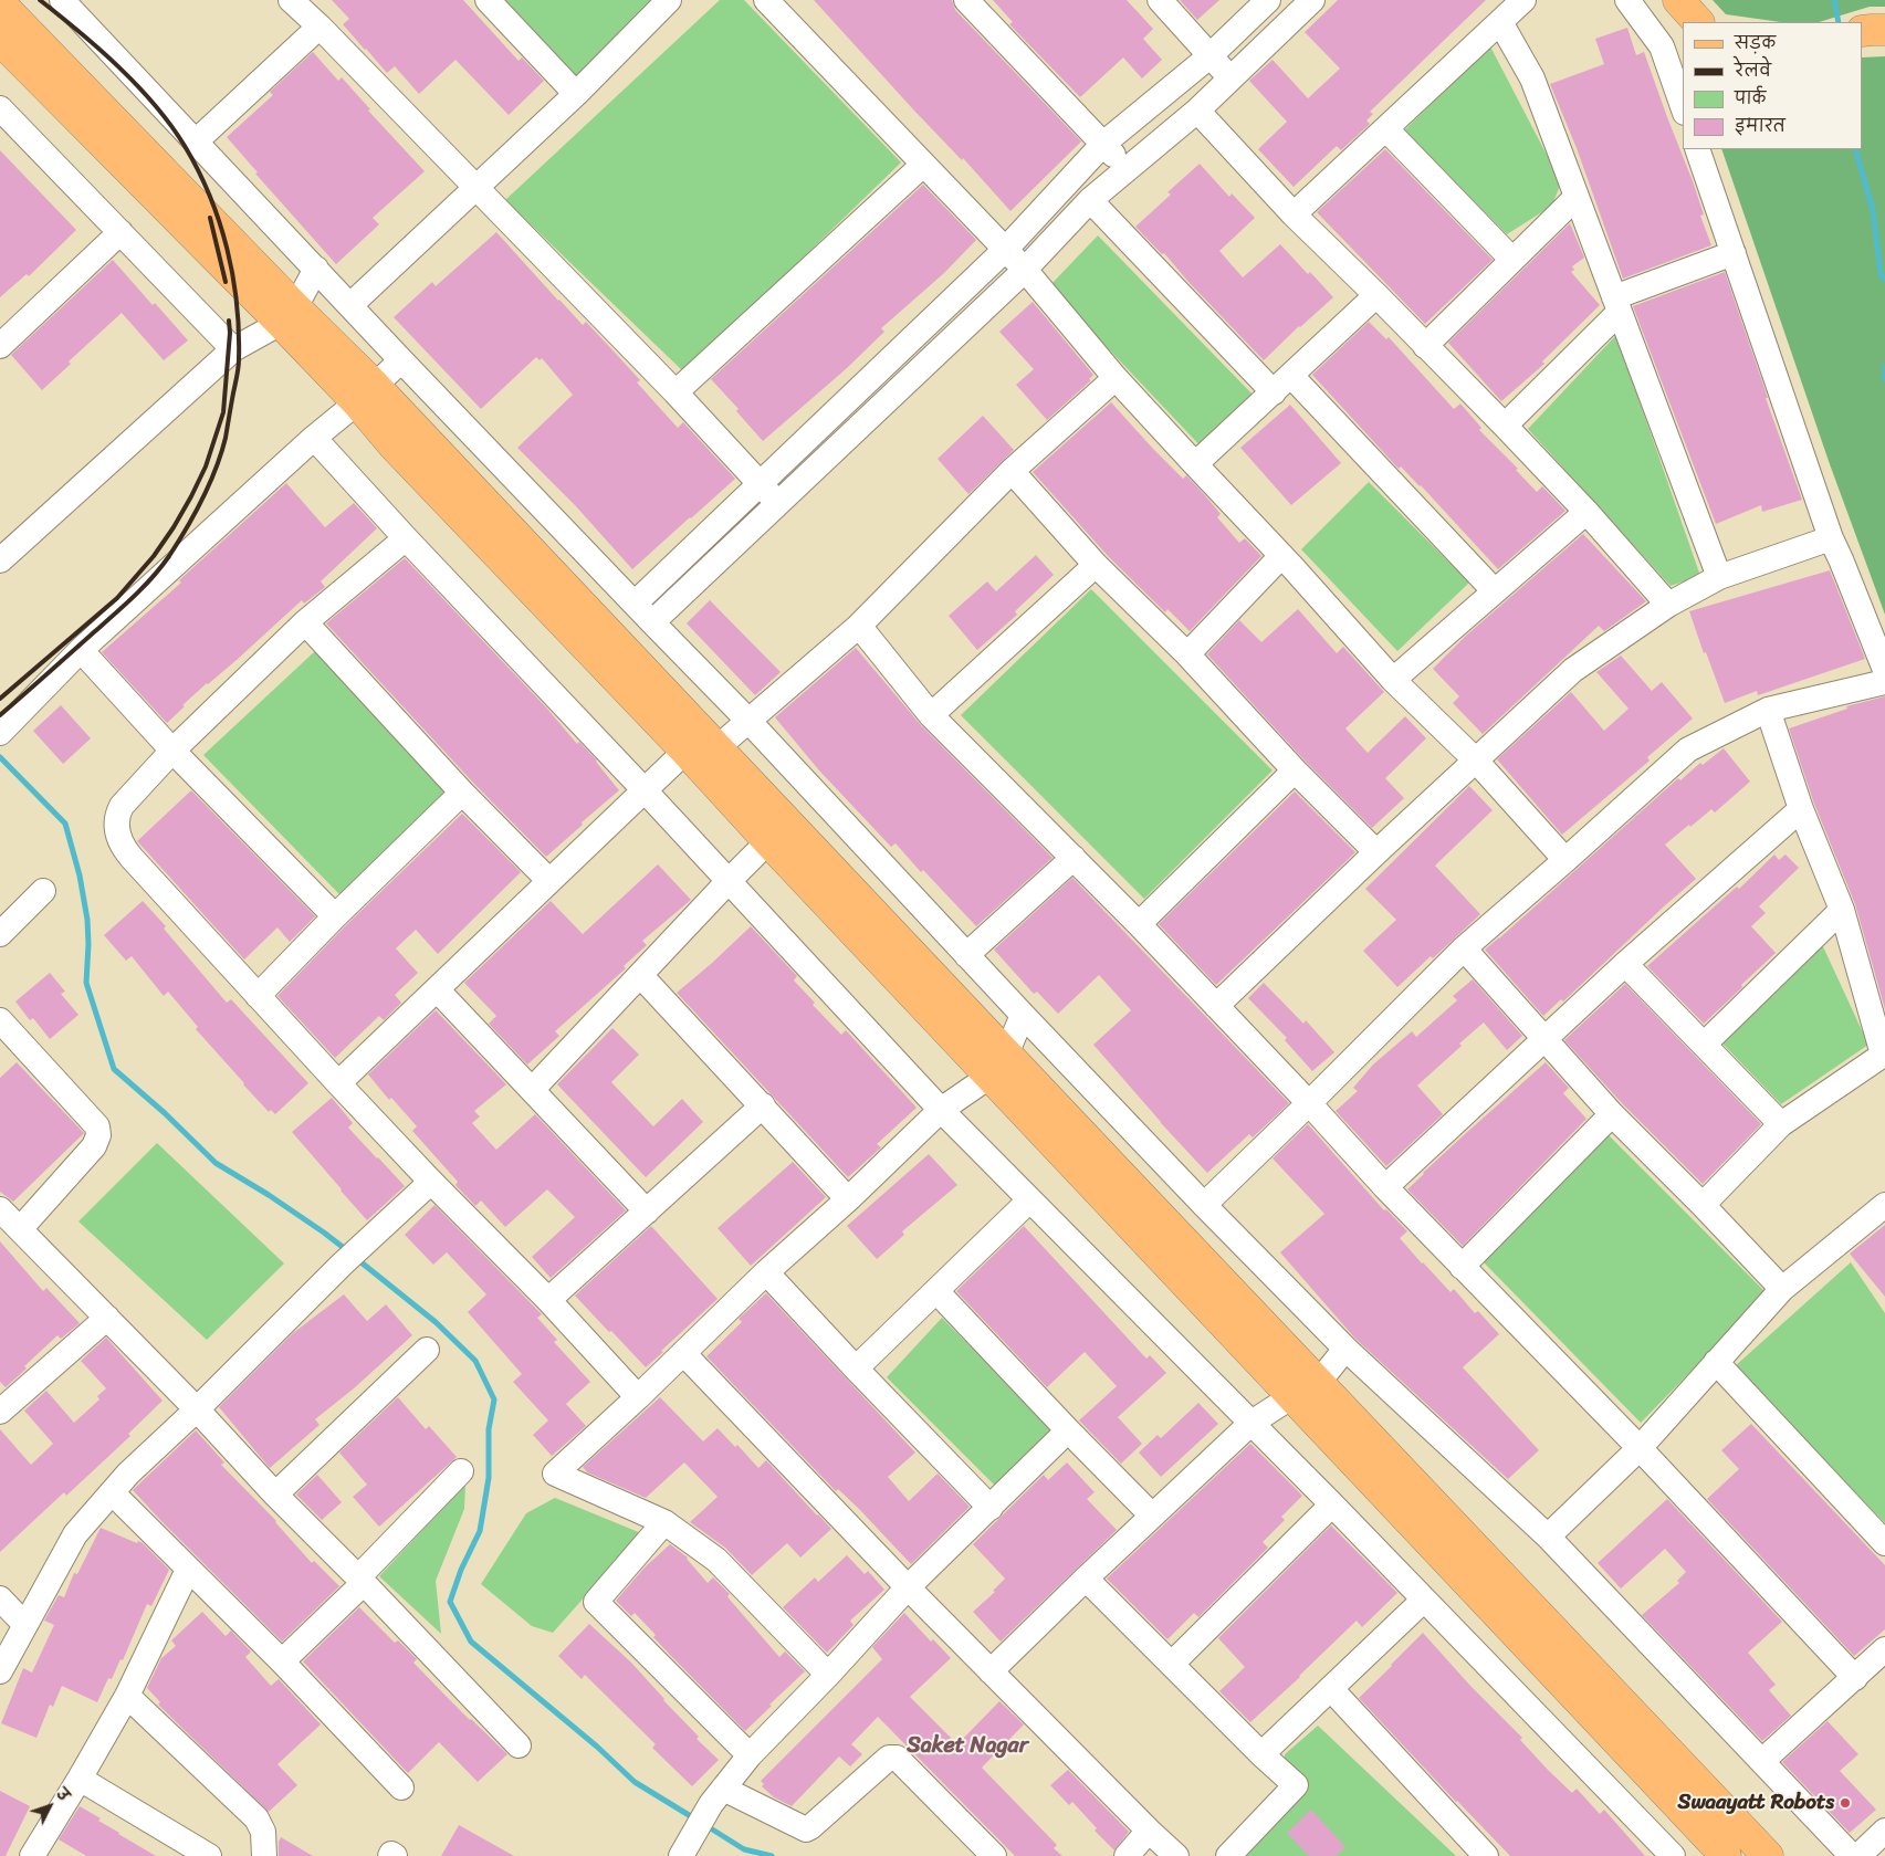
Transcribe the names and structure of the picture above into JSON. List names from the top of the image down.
{
  "districts": ["Saket Nagar"],
  "places": ["Swaayatt Robots"],
  "legend": [
    "सड़क",
    "रेलवे",
    "पार्क",
    "इमारत"
  ],
  "north": "top right"
}
